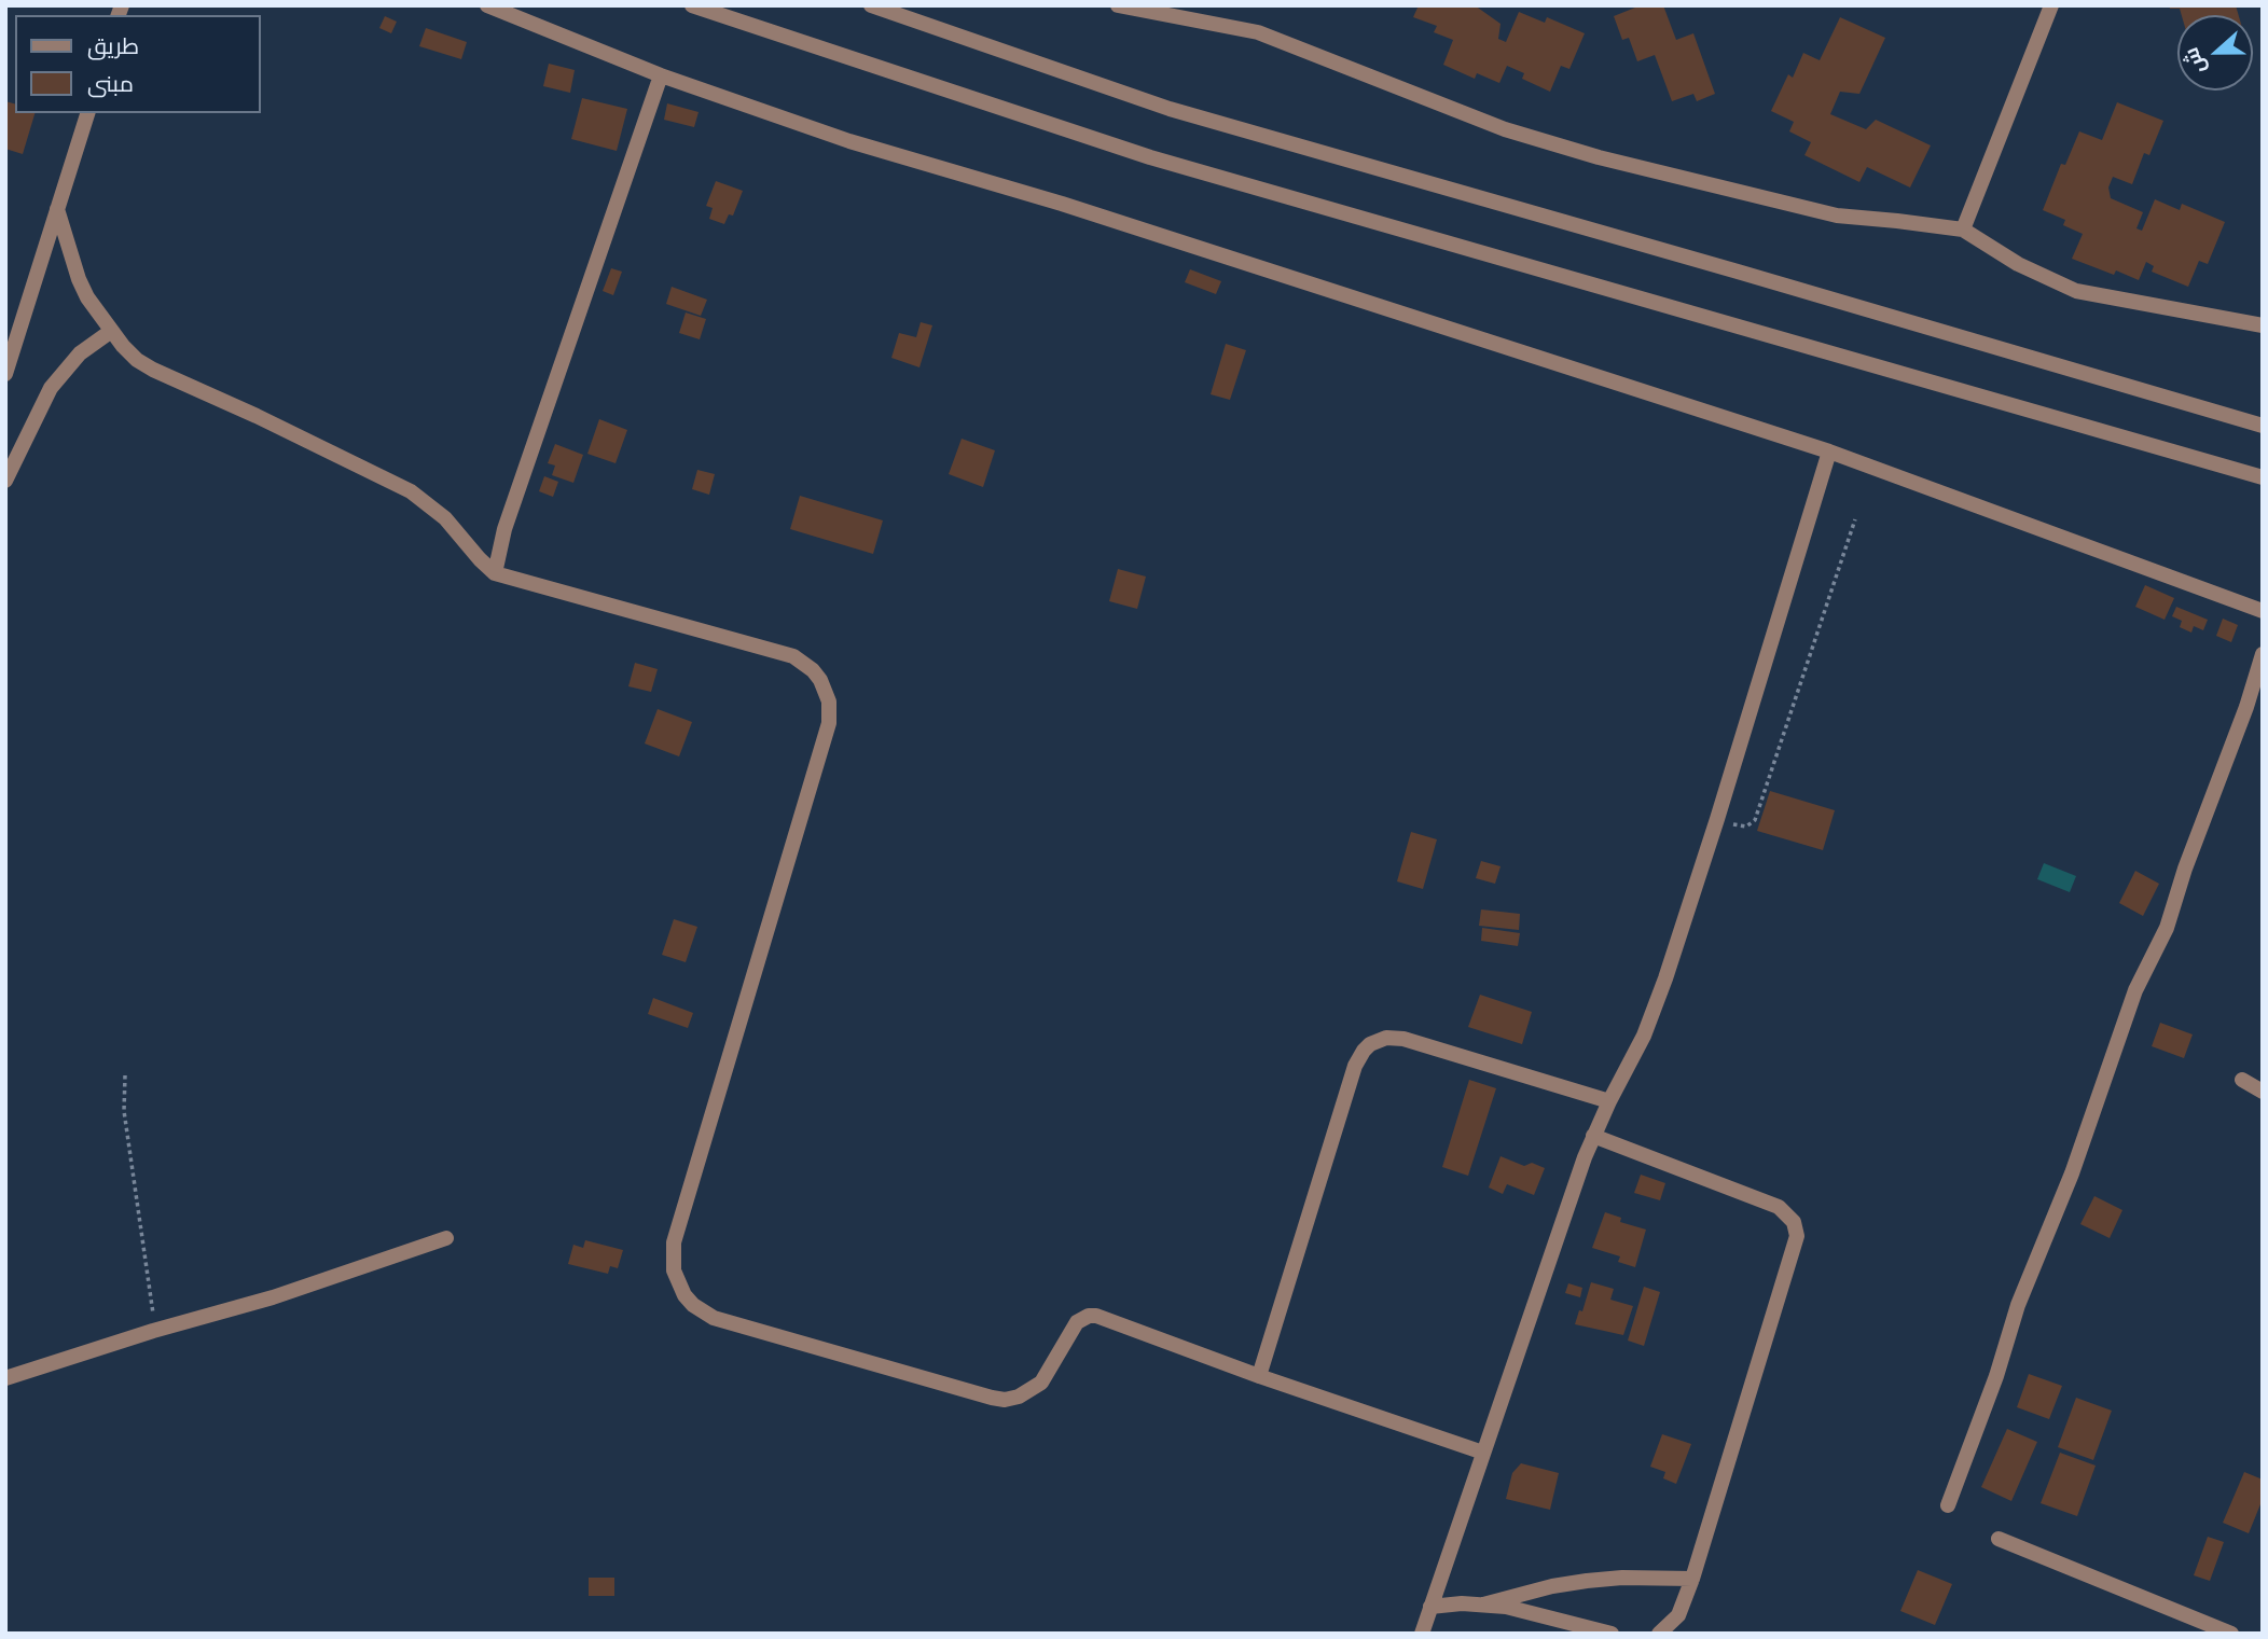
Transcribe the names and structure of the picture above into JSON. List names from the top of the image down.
{
  "legend": ["طريق", "مبنى"],
  "north": "left"
}
